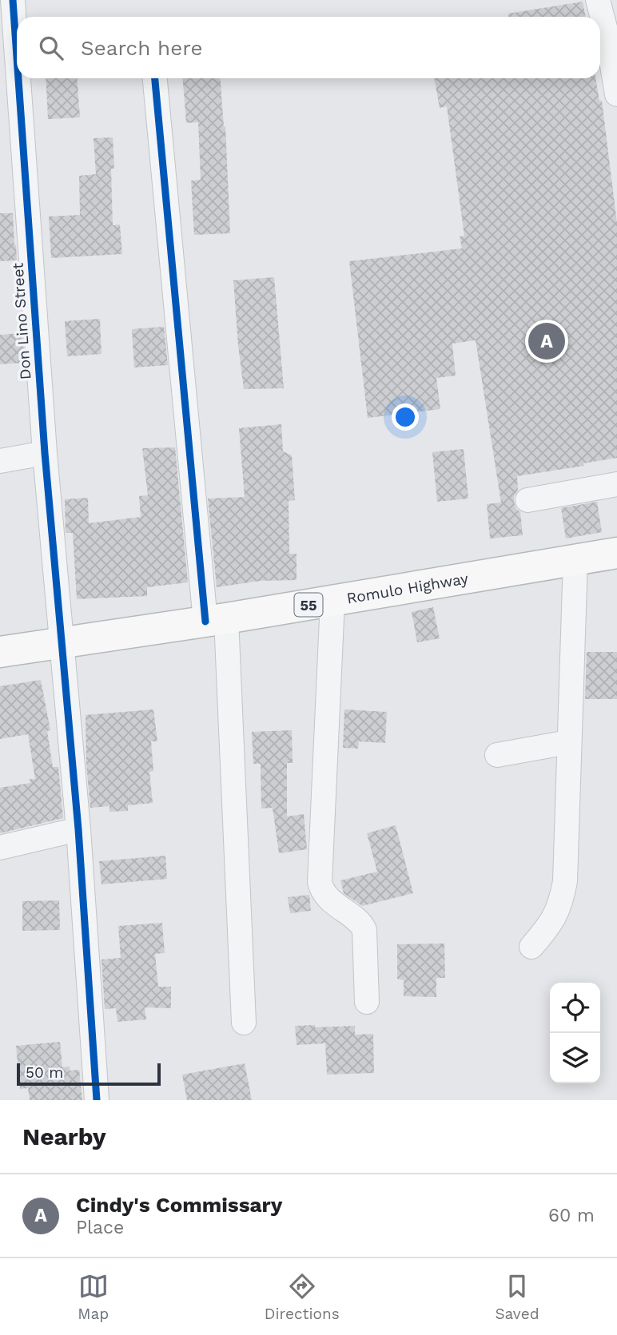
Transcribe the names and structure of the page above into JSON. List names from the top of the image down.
{
  "streets": {
    "highway": ["Romulo Highway", "55"],
    "street": ["Don Lino Street"]
  },
  "crossings": [
    ["Don Lino Street", "Romulo Highway"]
  ],
  "scale_bar": "50 m",
  "page": {
    "search": "Search here",
    "pins": "A",
    "scale": "50 m",
    "heading": "Nearby",
    "list": [
      {
        "mark": "A",
        "name": "Cindy's Commissary",
        "note": "Place",
        "value": "60 m"
      }
    ],
    "nav": ["Map", "Directions", "Saved"]
  }
}
